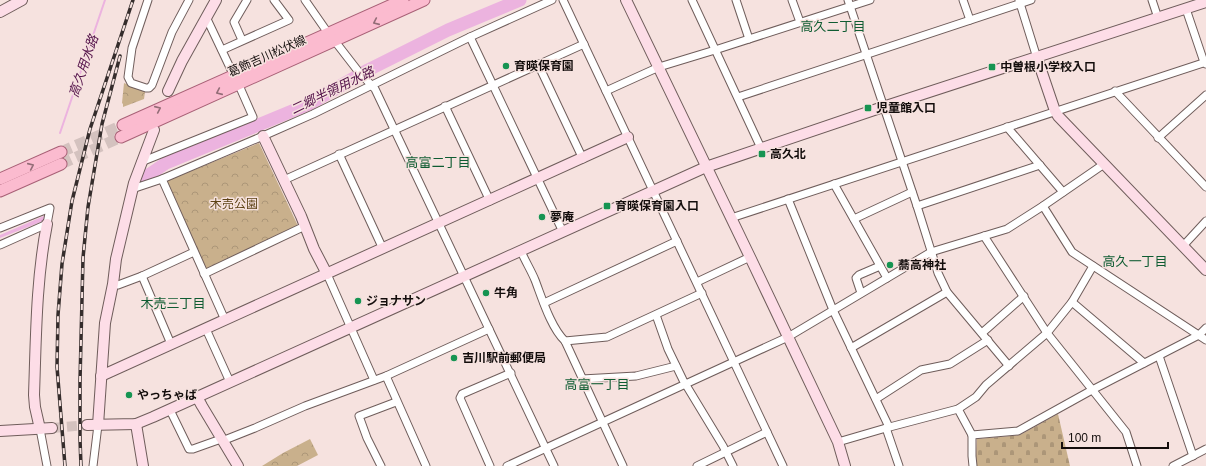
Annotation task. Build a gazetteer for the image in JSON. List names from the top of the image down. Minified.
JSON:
{"streets":{"main road":["葛飾吉川松伏線"]},"districts":["高久二丁目","高富二丁目","高久一丁目","木売三丁目","高富一丁目"],"water":["高久用水路","二郷半領用水路"],"parks":["木売公園"],"places":{"other":["育暎保育園","夢庵","蕎高神社","牛角","ジョナサン","吉川駅前郵便局","やっちゃば"],"transit":["中曽根小学校入口","児童館入口","高久北","育暎保育園入口"]},"scale_bar":"100 m"}
